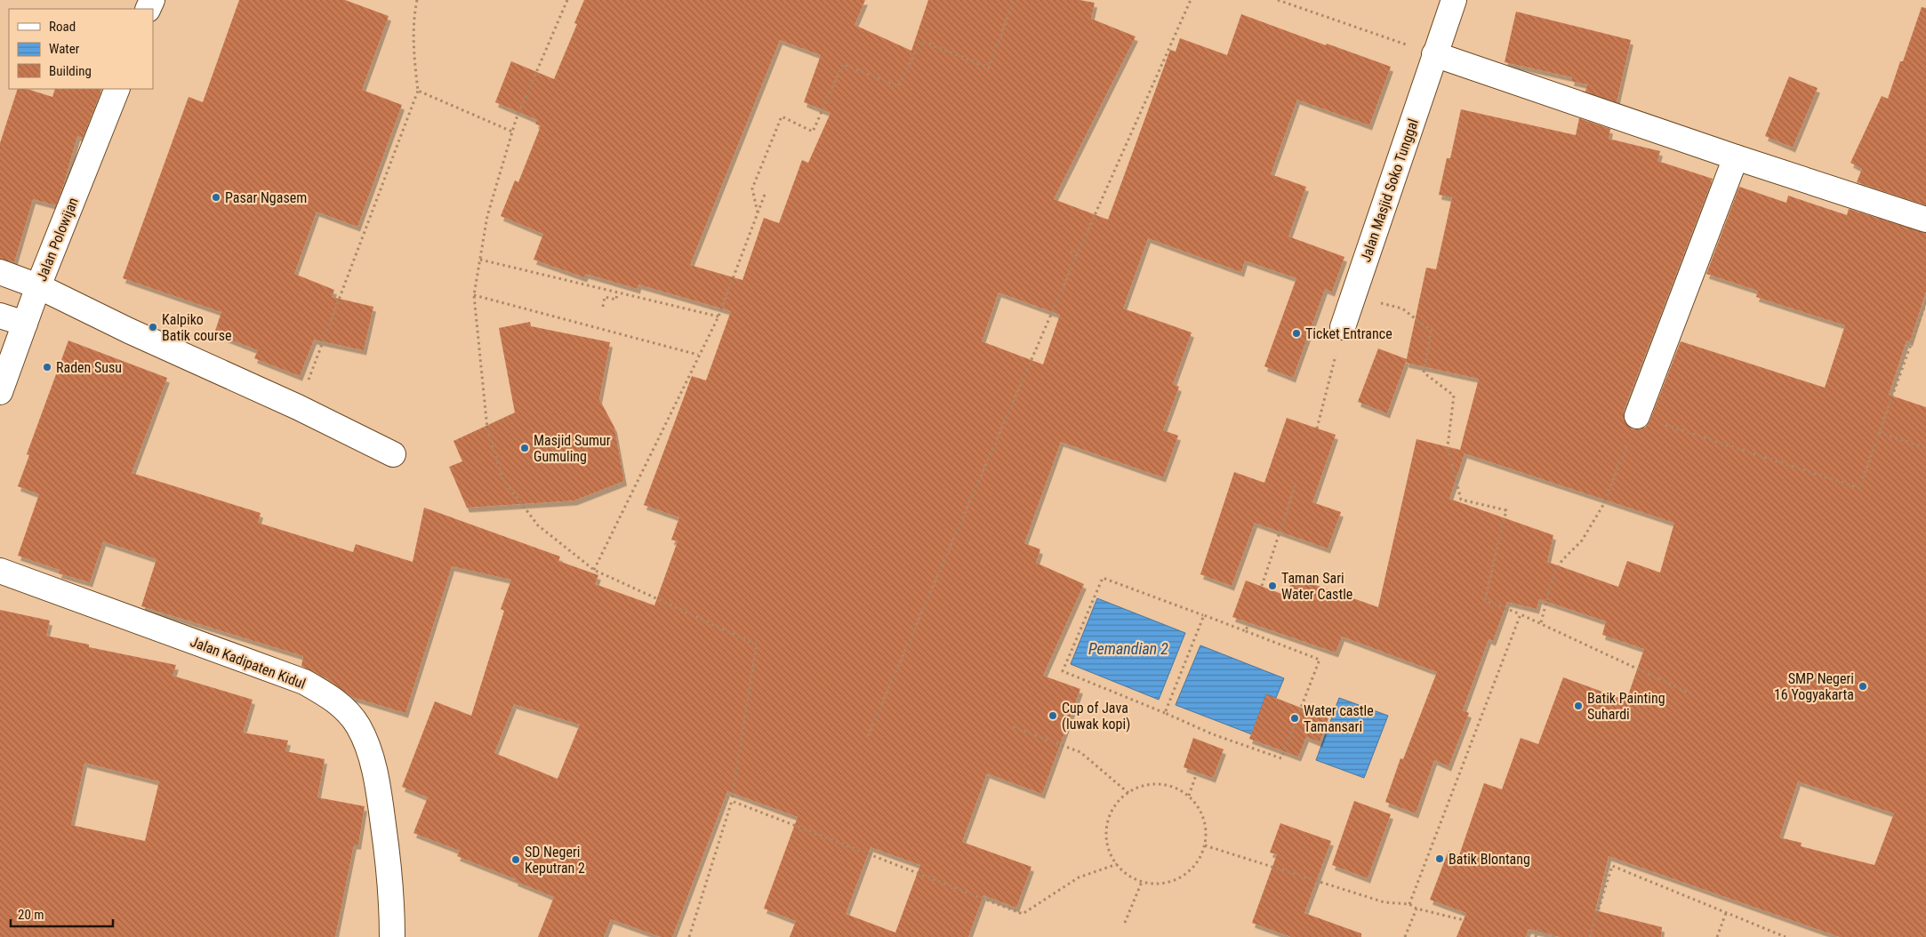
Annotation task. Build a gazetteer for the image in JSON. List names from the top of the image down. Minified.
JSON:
{"streets":{"street":["Jalan Masjid Soko Tunggal","Jalan Polowijan","Jalan Kadipaten Kidul"]},"water":["Pemandian 2"],"places":["Pasar Ngasem","Kalpiko Batik course","Ticket Entrance","Raden Susu","Masjid Sumur Gumuling","Taman Sari Water Castle","SMP Negeri 16 Yogyakarta","Batik Painting Suhardi","Cup of Java (luwak kopi)","Water castle Tamansari","Batik Blontang","SD Negeri Keputran 2"],"legend":["Road","Water","Building"],"scale_bar":"20 m"}
